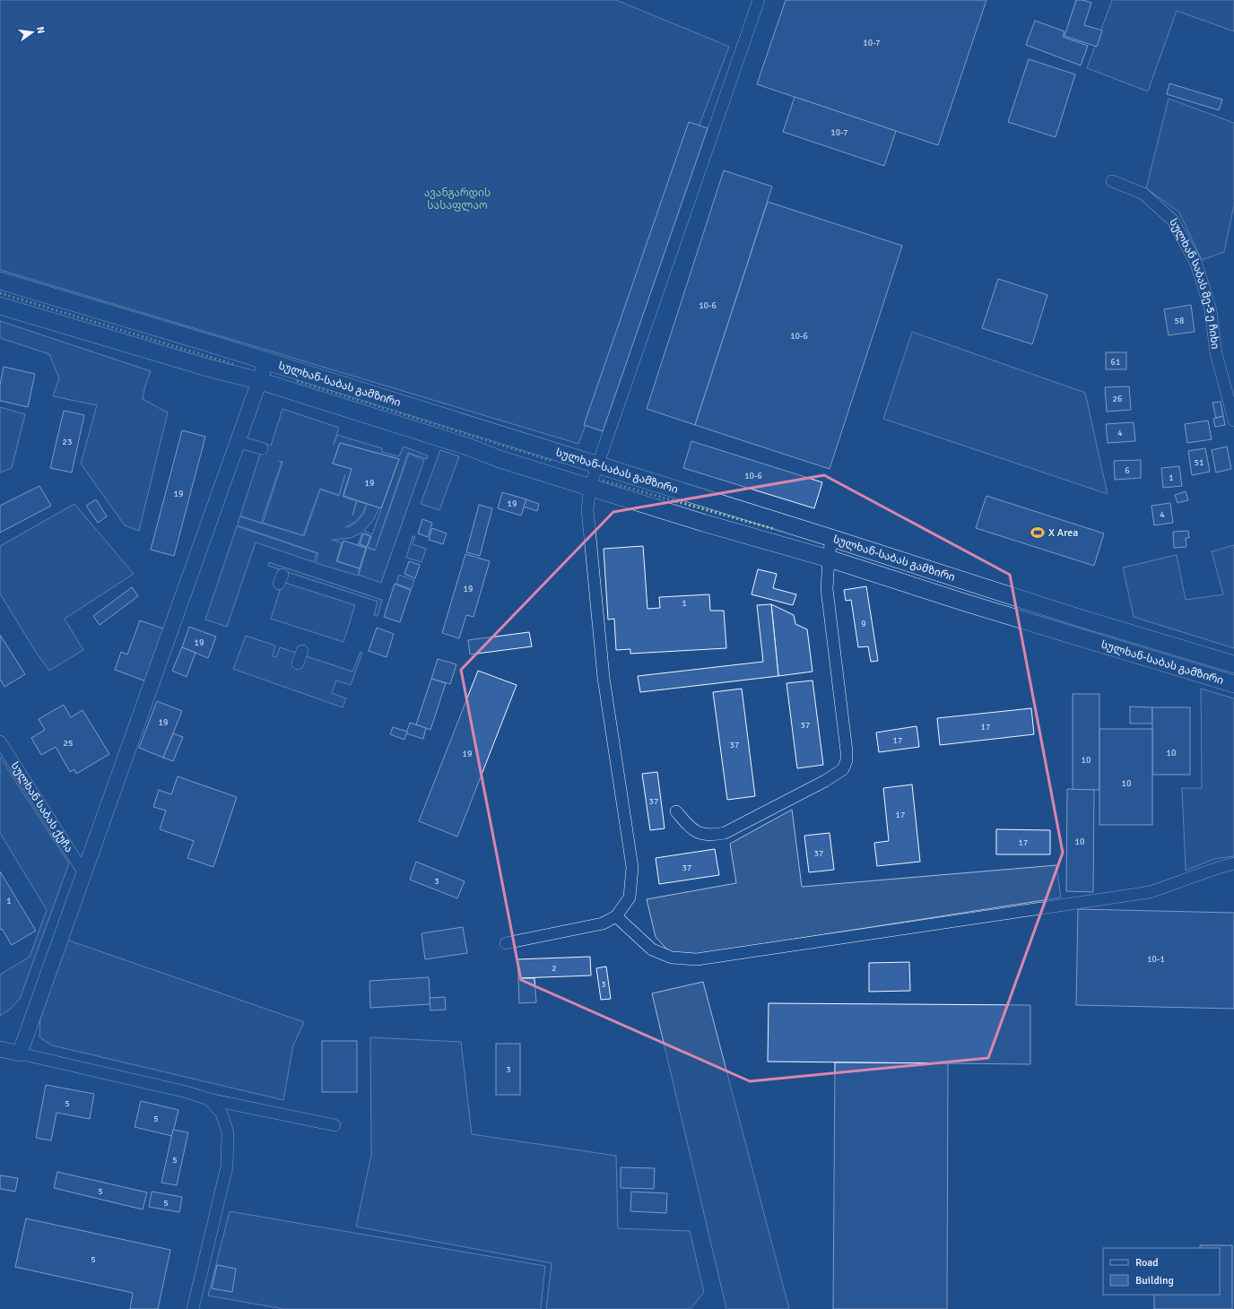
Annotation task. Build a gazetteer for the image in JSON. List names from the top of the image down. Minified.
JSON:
{"streets":{"main road":["სულხან-საბას გამზირი"],"street":["სულხან საბას მე-5 ე ჩიხი","სულხან საბას ქუჩა"]},"parks":["ავანგარდის სასაფლაო"],"places":{"sports":["X Area"]},"house_numbers":["10-7","10-7","10-6","58","10-6","61","26","4","23","51","6","10-6","1","19","19","19","4","19","1","9","19","19","37","17","17","25","37","10","19","10","10","37","17","10","17","37","37","3","1","10-1","2","3","3","5","5","5","5","5","5"],"legend":["Road","Building"],"north":"right"}
